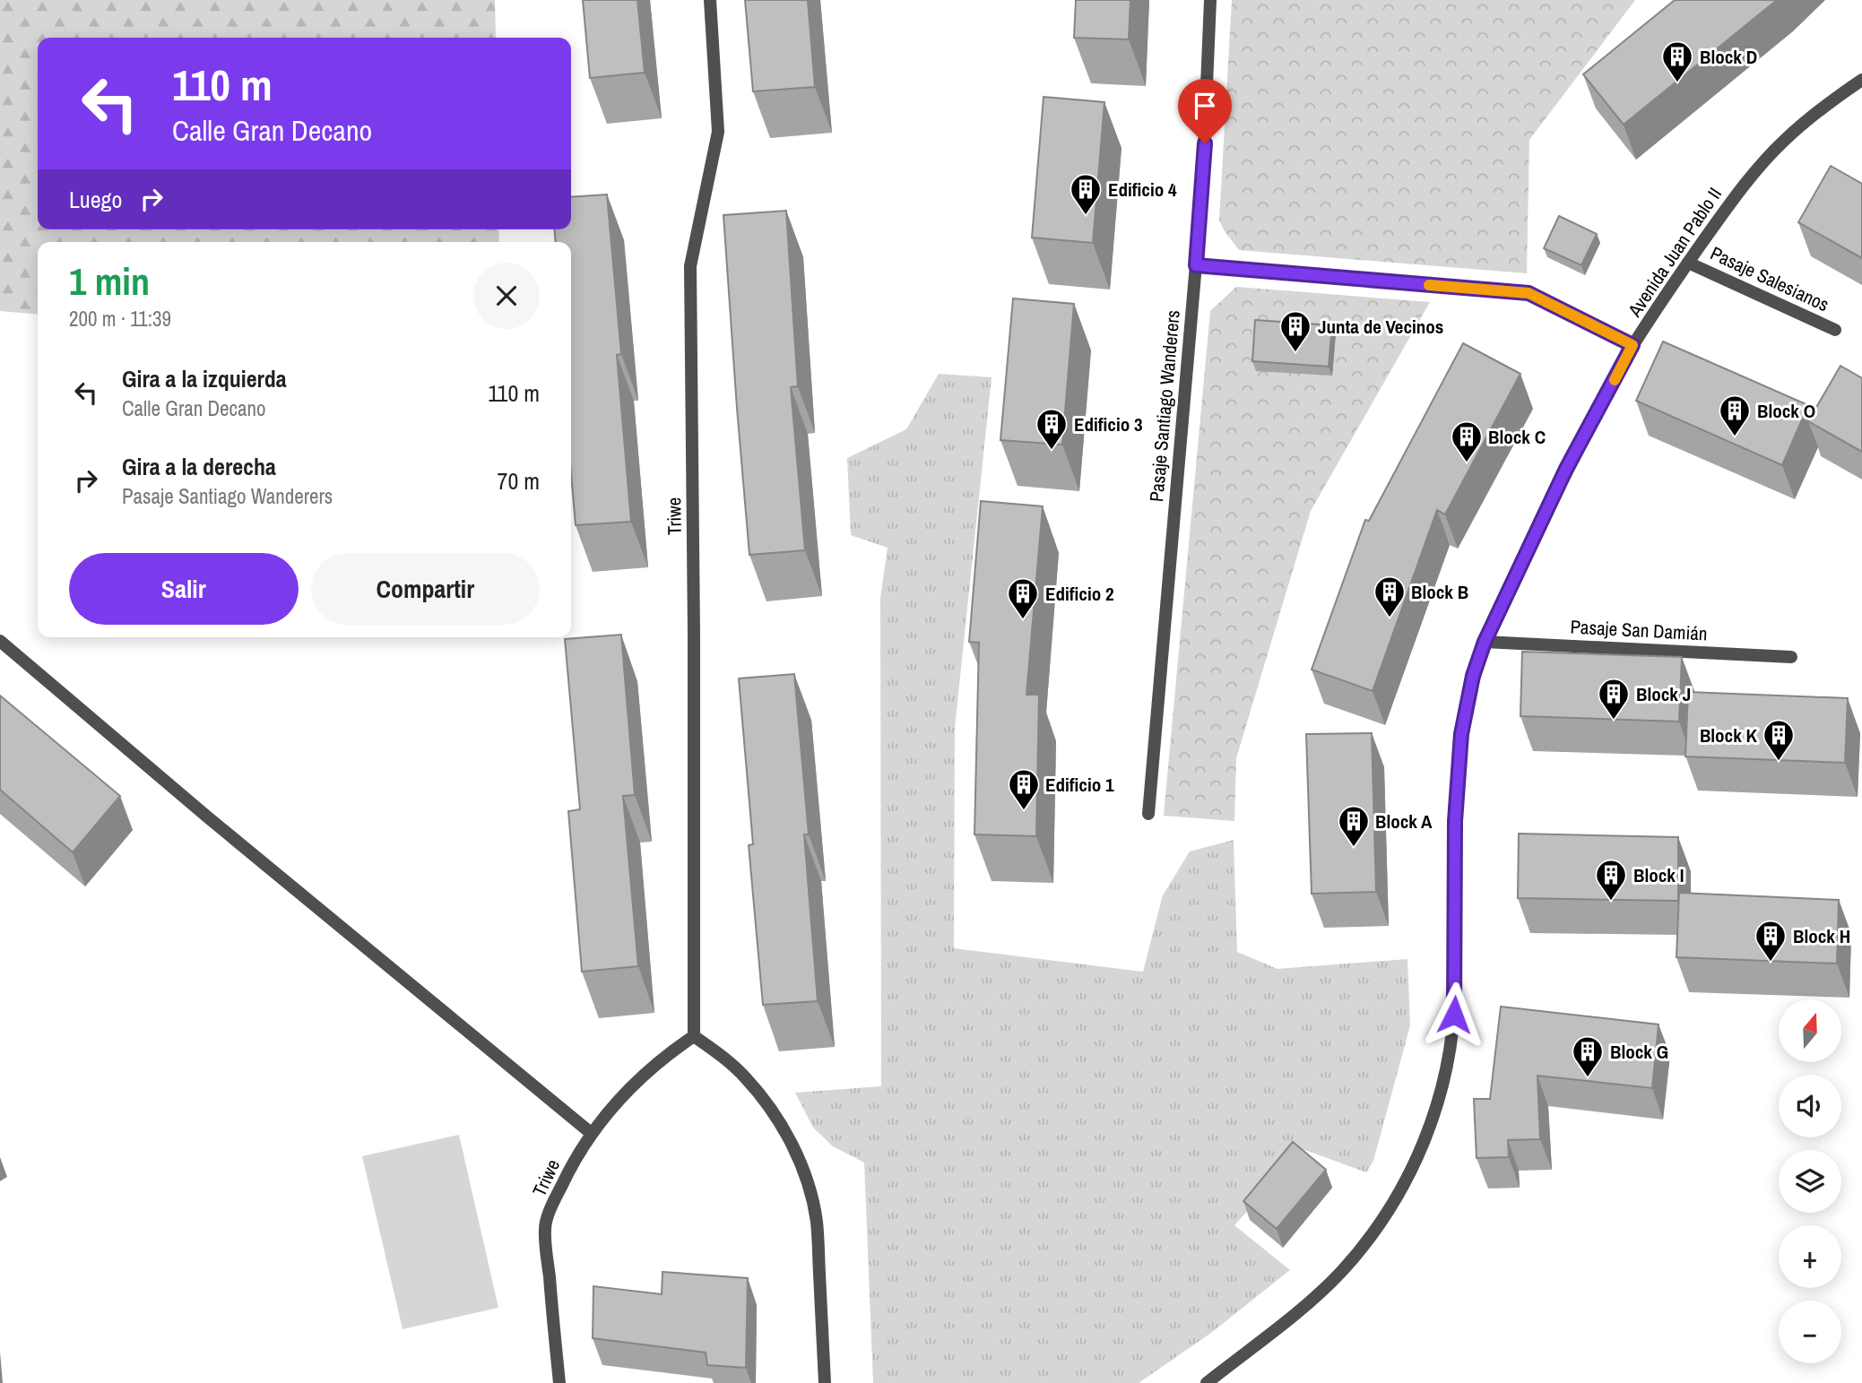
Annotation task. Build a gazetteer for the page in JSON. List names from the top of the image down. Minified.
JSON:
{"streets":{"street":["Avenida Juan Pablo II","Pasaje Salesianos","Pasaje Santiago Wanderers","Triwe","Pasaje San Damián"]},"crossings":[["Avenida Juan Pablo II","Pasaje Salesianos"],["Avenida Juan Pablo II","Pasaje San Damián"]],"places":{"building":["Block D","Edificio 4","Junta de Vecinos","Block O","Edificio 3","Block C","Block B","Edificio 2","Block J","Block K","Edificio 1","Block A","Block I","Block H","Block G"]},"north":"top","page":{"turn":["110 m","Calle Gran Decano"],"then":"Luego","heading":["1 min","200 m · 11:39"],"list":[{"name":"Gira a la izquierda","note":"Calle Gran Decano","value":"110 m"},{"name":"Gira a la derecha","note":"Pasaje Santiago Wanderers","value":"70 m"}],"buttons":["Salir","Compartir"],"map_buttons":["+","−"]}}
